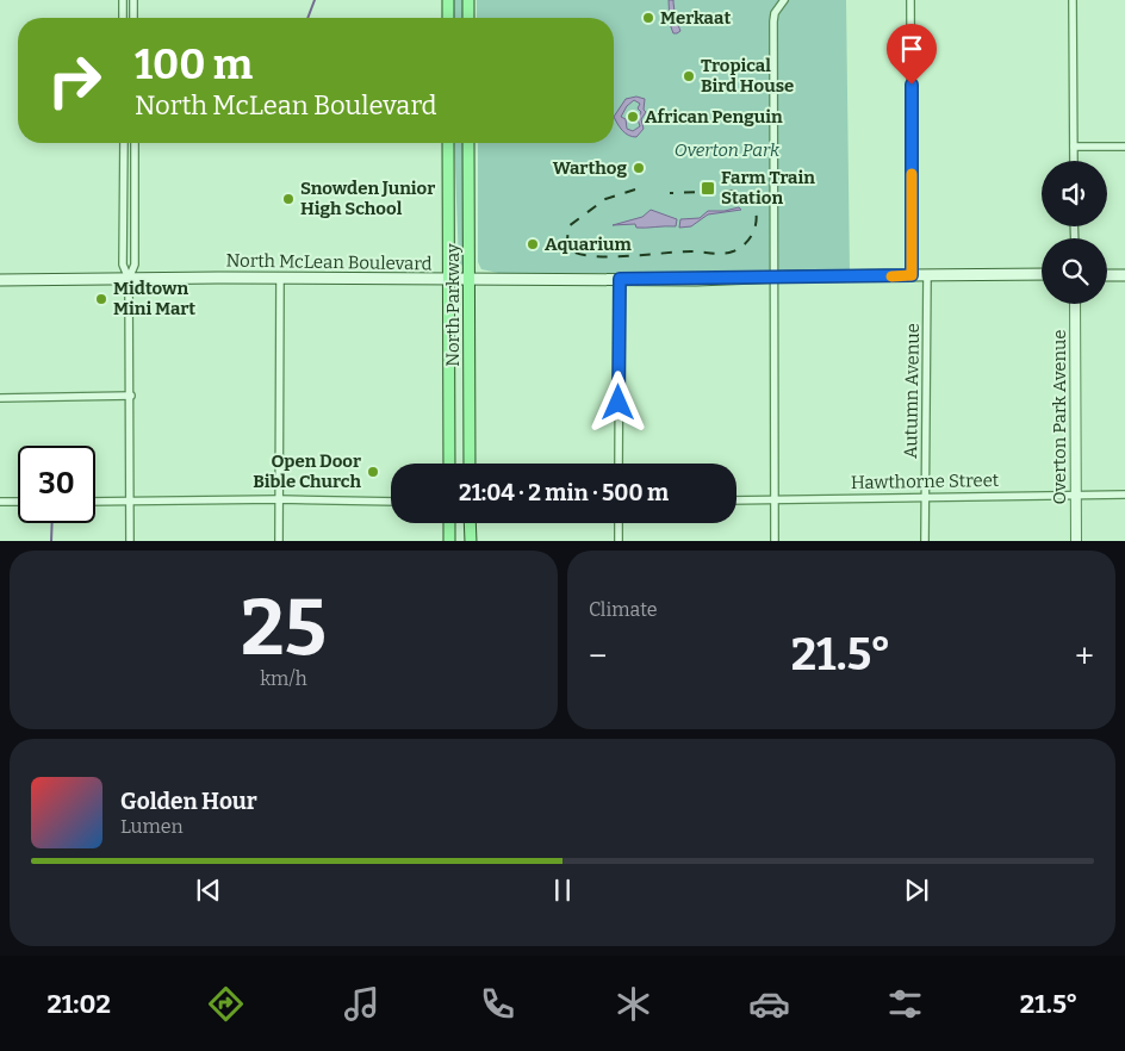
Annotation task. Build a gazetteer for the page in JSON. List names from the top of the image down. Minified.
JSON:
{"streets":{"main road":["North McLean Boulevard","North Parkway"],"street":["Autumn Avenue","Overton Park Avenue","Hawthorne Street"]},"crossings":[["North McLean Boulevard","North Parkway"],["North McLean Boulevard","Autumn Avenue"],["Autumn Avenue","Hawthorne Street"],["Overton Park Avenue","Hawthorne Street"]],"parks":["Overton Park"],"places":{"other":["Merkaat","Tropical Bird House","African Penguin","Warthog","Snowden Junior High School","Aquarium","Midtown Mini Mart","Open Door Bible Church"],"transit":["Farm Train Station"]},"page":{"turn":["100 m","North McLean Boulevard"],"limit":"30","trip":"21:04 · 2 min · 500 m","tile":[["25","km/h"],"Climate"],"heat":["−","21.5°","+"],"song":["Golden Hour","Lumen"],"tabs":["21:02","21.5°"]}}
